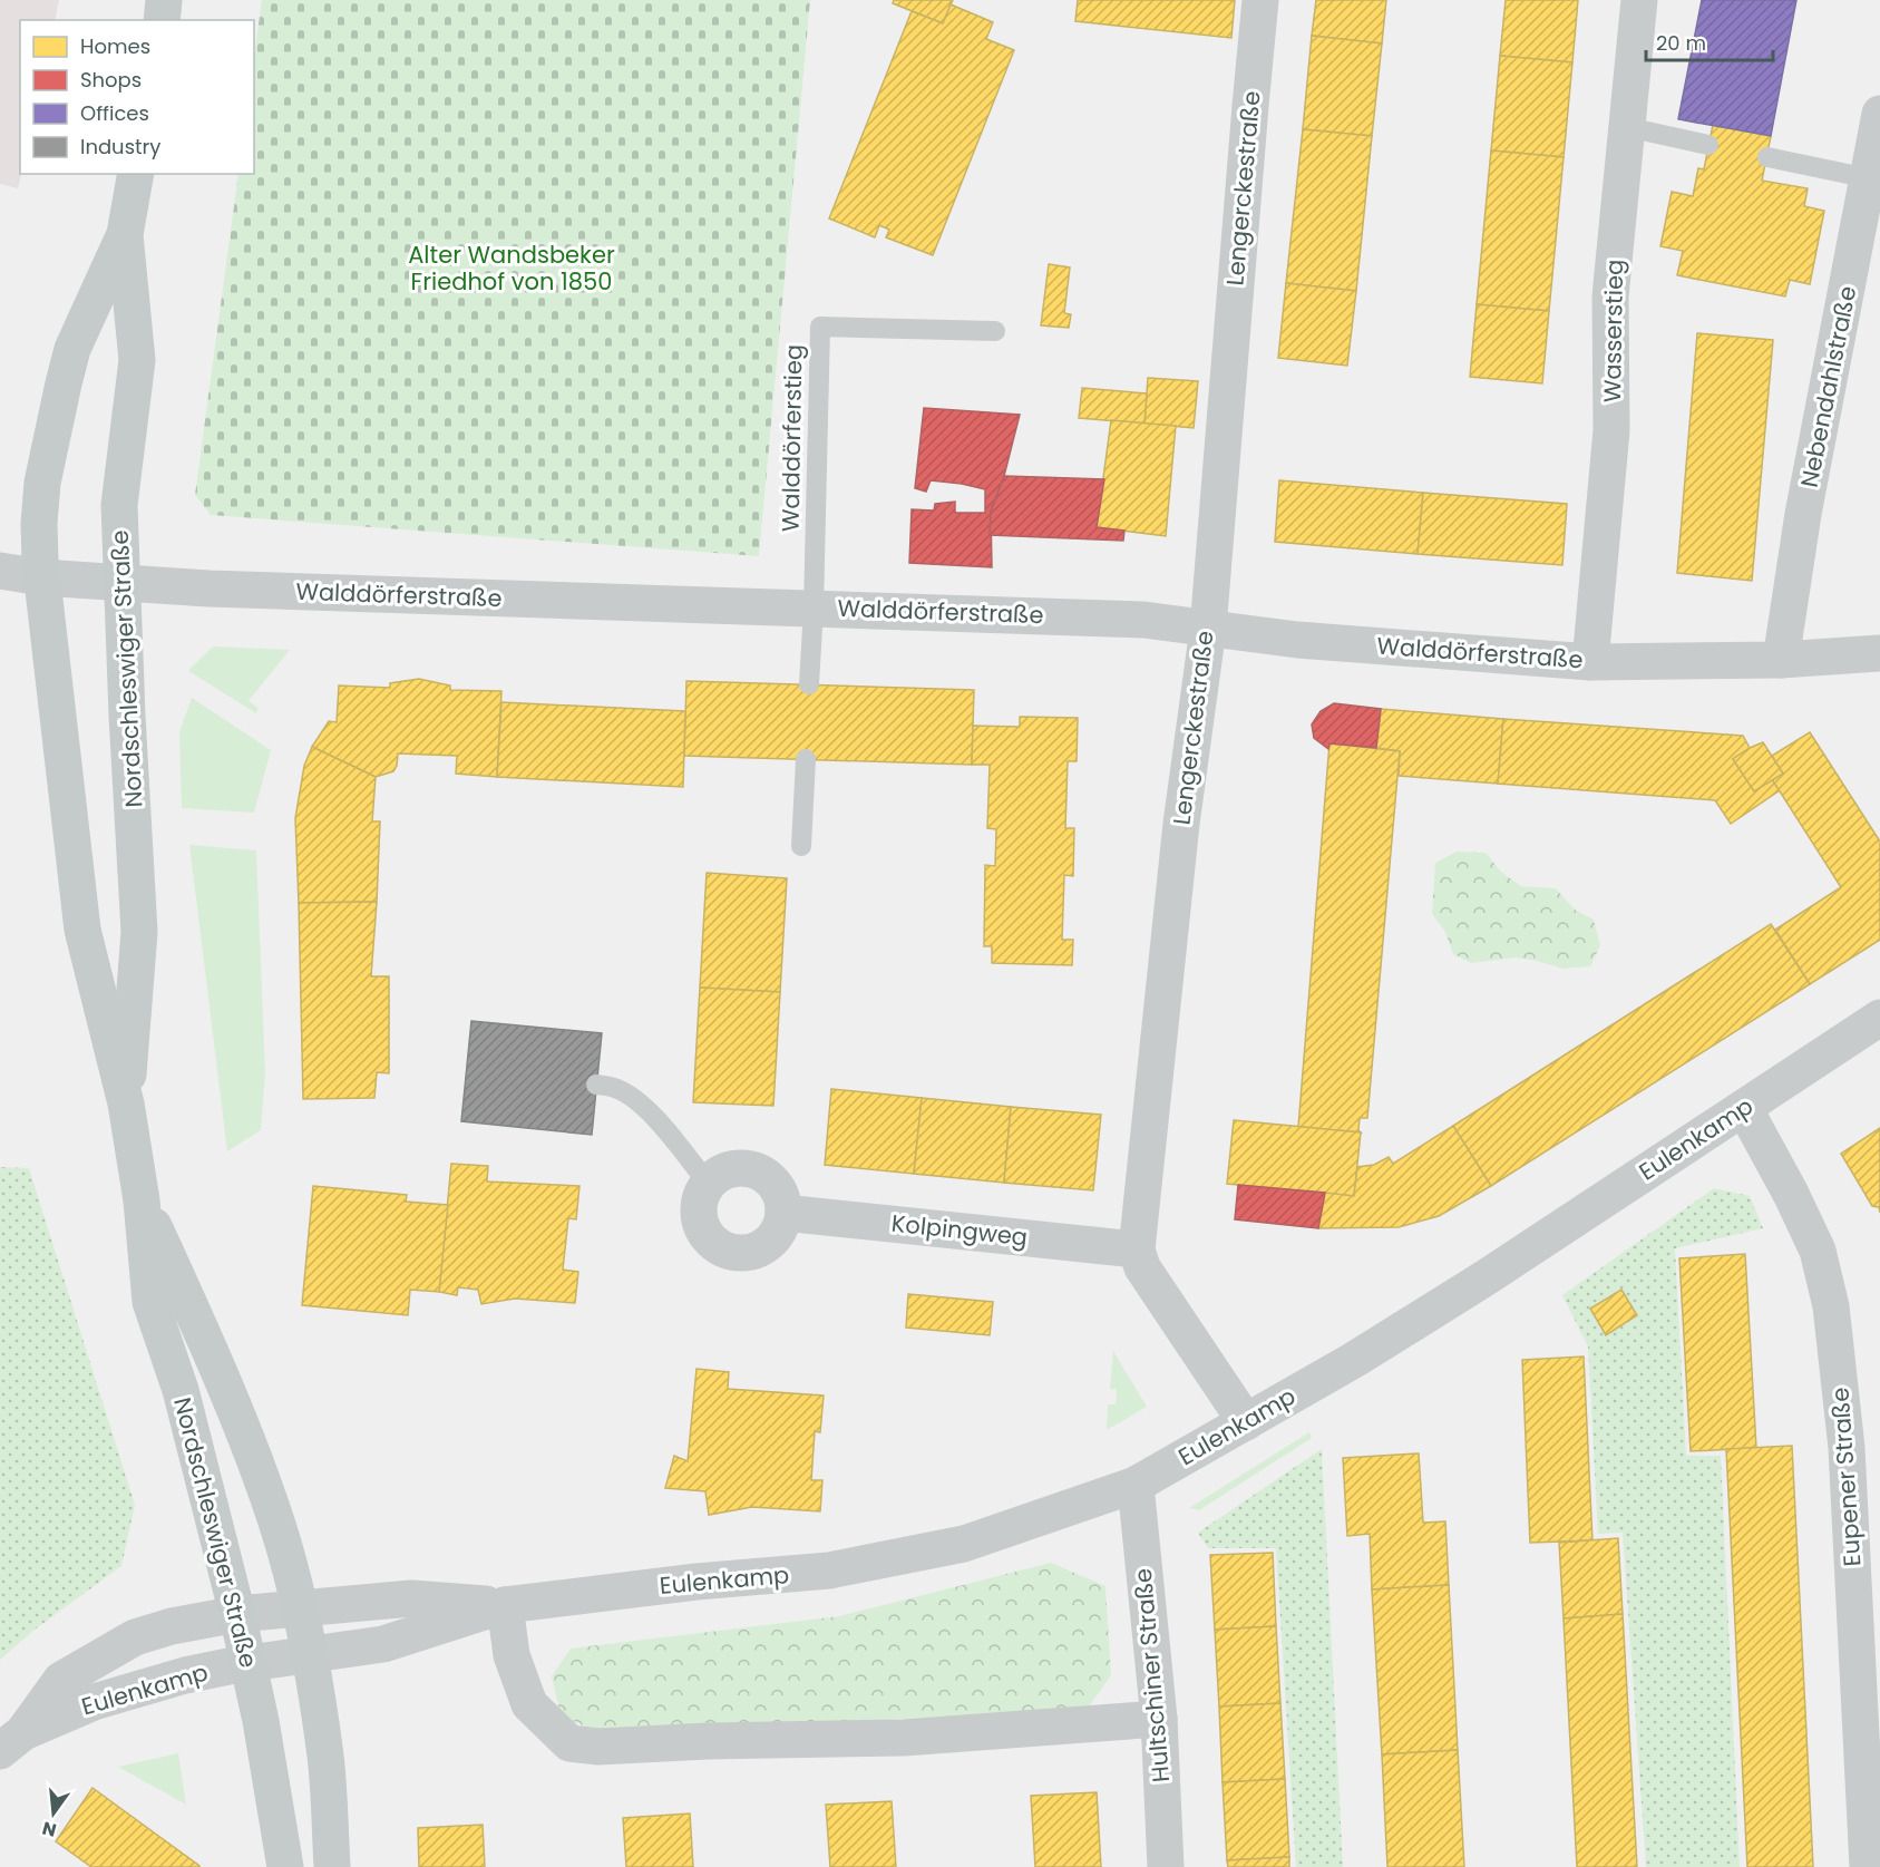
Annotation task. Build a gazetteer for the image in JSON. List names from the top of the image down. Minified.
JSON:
{"streets":{"main road":["Nordschleswiger Straße"],"street":["Lengerckestraße","Wasserstieg","Nebendahlstraße","Walddörferstraße","Eulenkamp","Kolpingweg","Eupener Straße","Hultschiner Straße"],"lane":["Walddörferstieg"]},"crossings":[["Lengerckestraße","Walddörferstraße"],["Lengerckestraße","Kolpingweg"],["Wasserstieg","Walddörferstraße"],["Nebendahlstraße","Walddörferstraße"],["Walddörferstieg","Walddörferstraße"],["Walddörferstraße","Nordschleswiger Straße"],["Nordschleswiger Straße","Eulenkamp"],["Eulenkamp","Eupener Straße"],["Eulenkamp","Hultschiner Straße"]],"parks":["Alter Wandsbeker Friedhof von 1850"],"legend":["Homes","Shops","Offices","Industry"],"scale_bar":"20 m","north":"bottom"}
